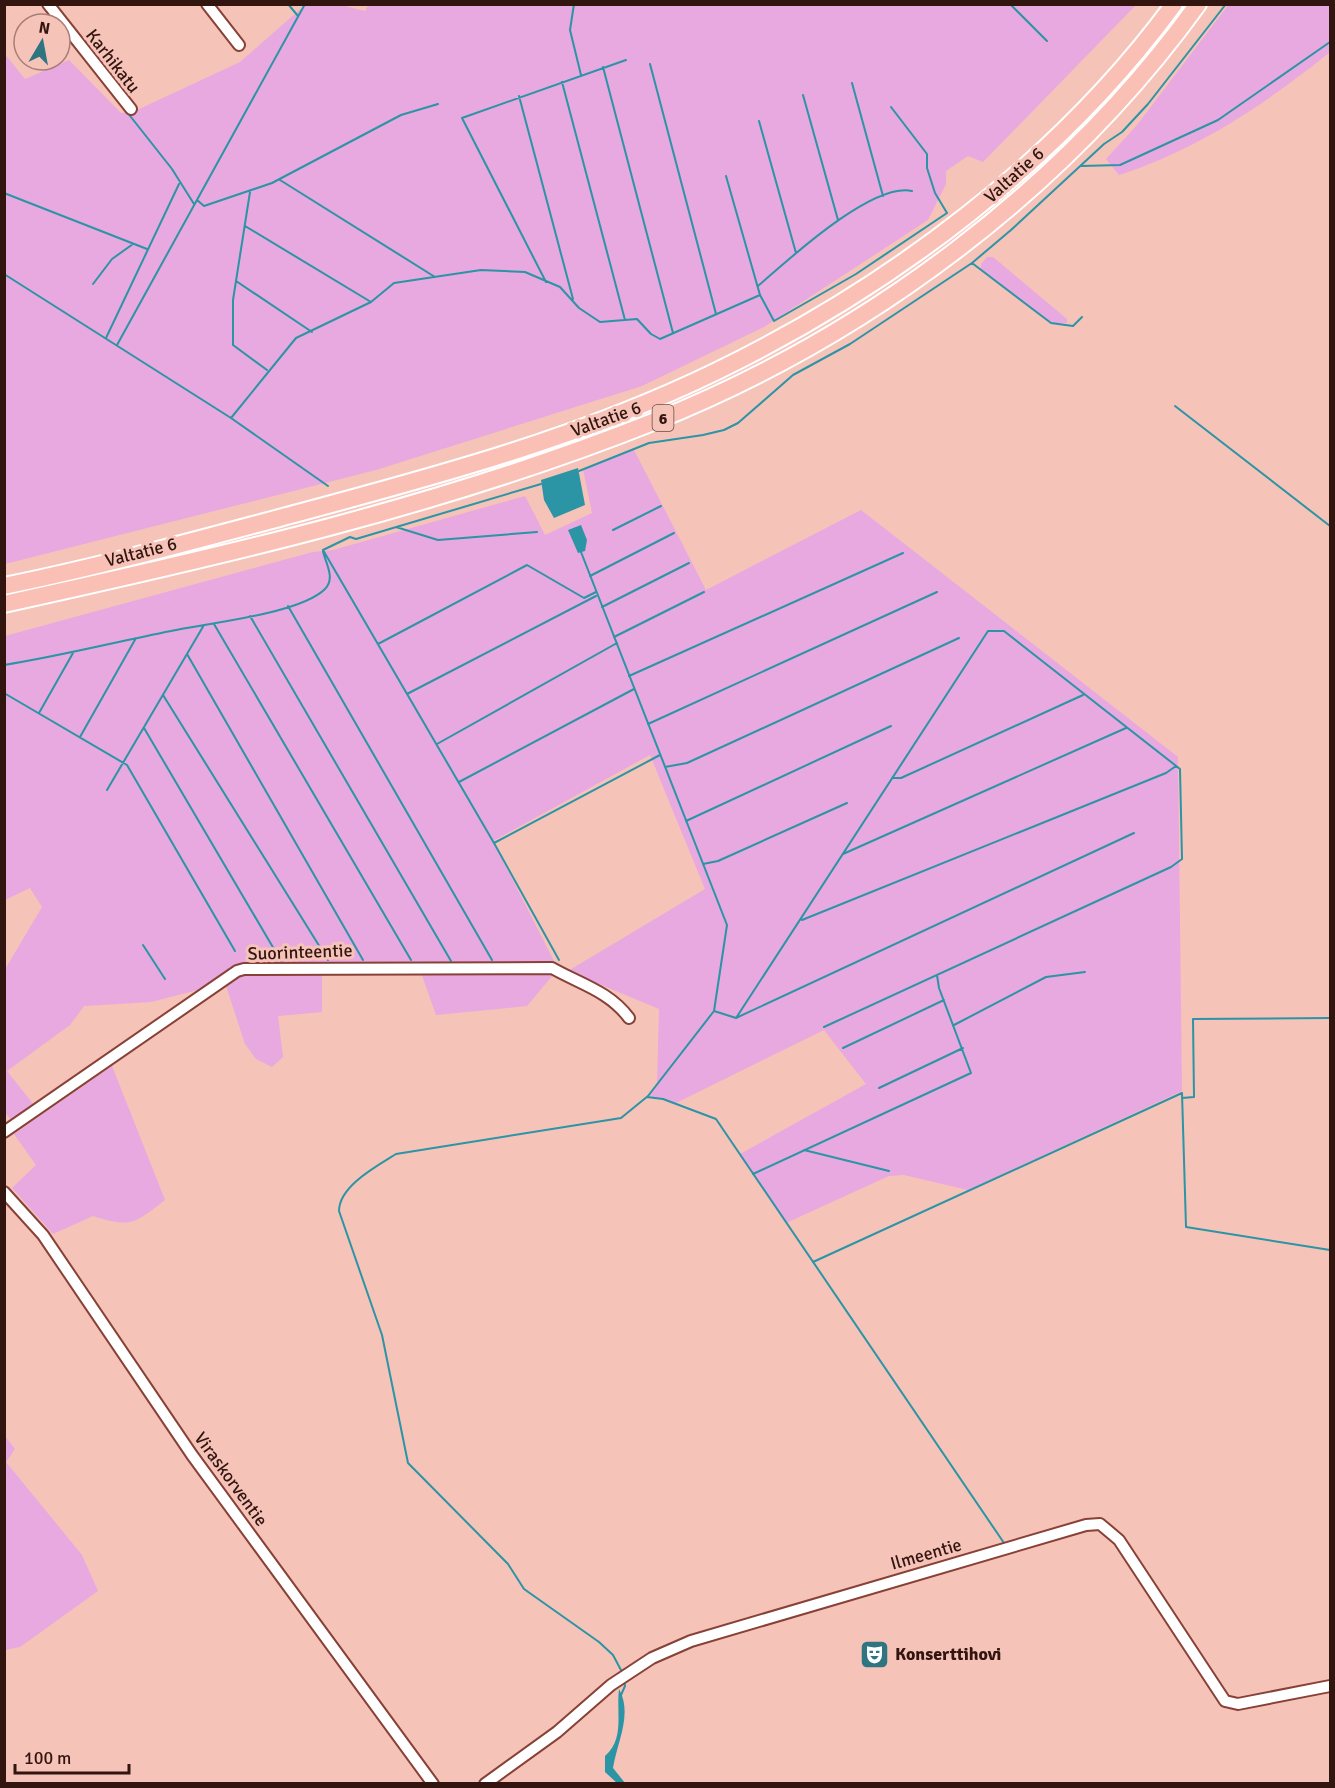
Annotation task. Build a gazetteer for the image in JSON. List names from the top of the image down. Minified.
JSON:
{"streets":{"highway":["Valtatie 6","6"],"street":["Karhikatu","Suorinteentie","Viraskorventie","Ilmeentie"]},"places":{"theatre":["Konserttihovi"]},"scale_bar":"100 m","north":"top"}
